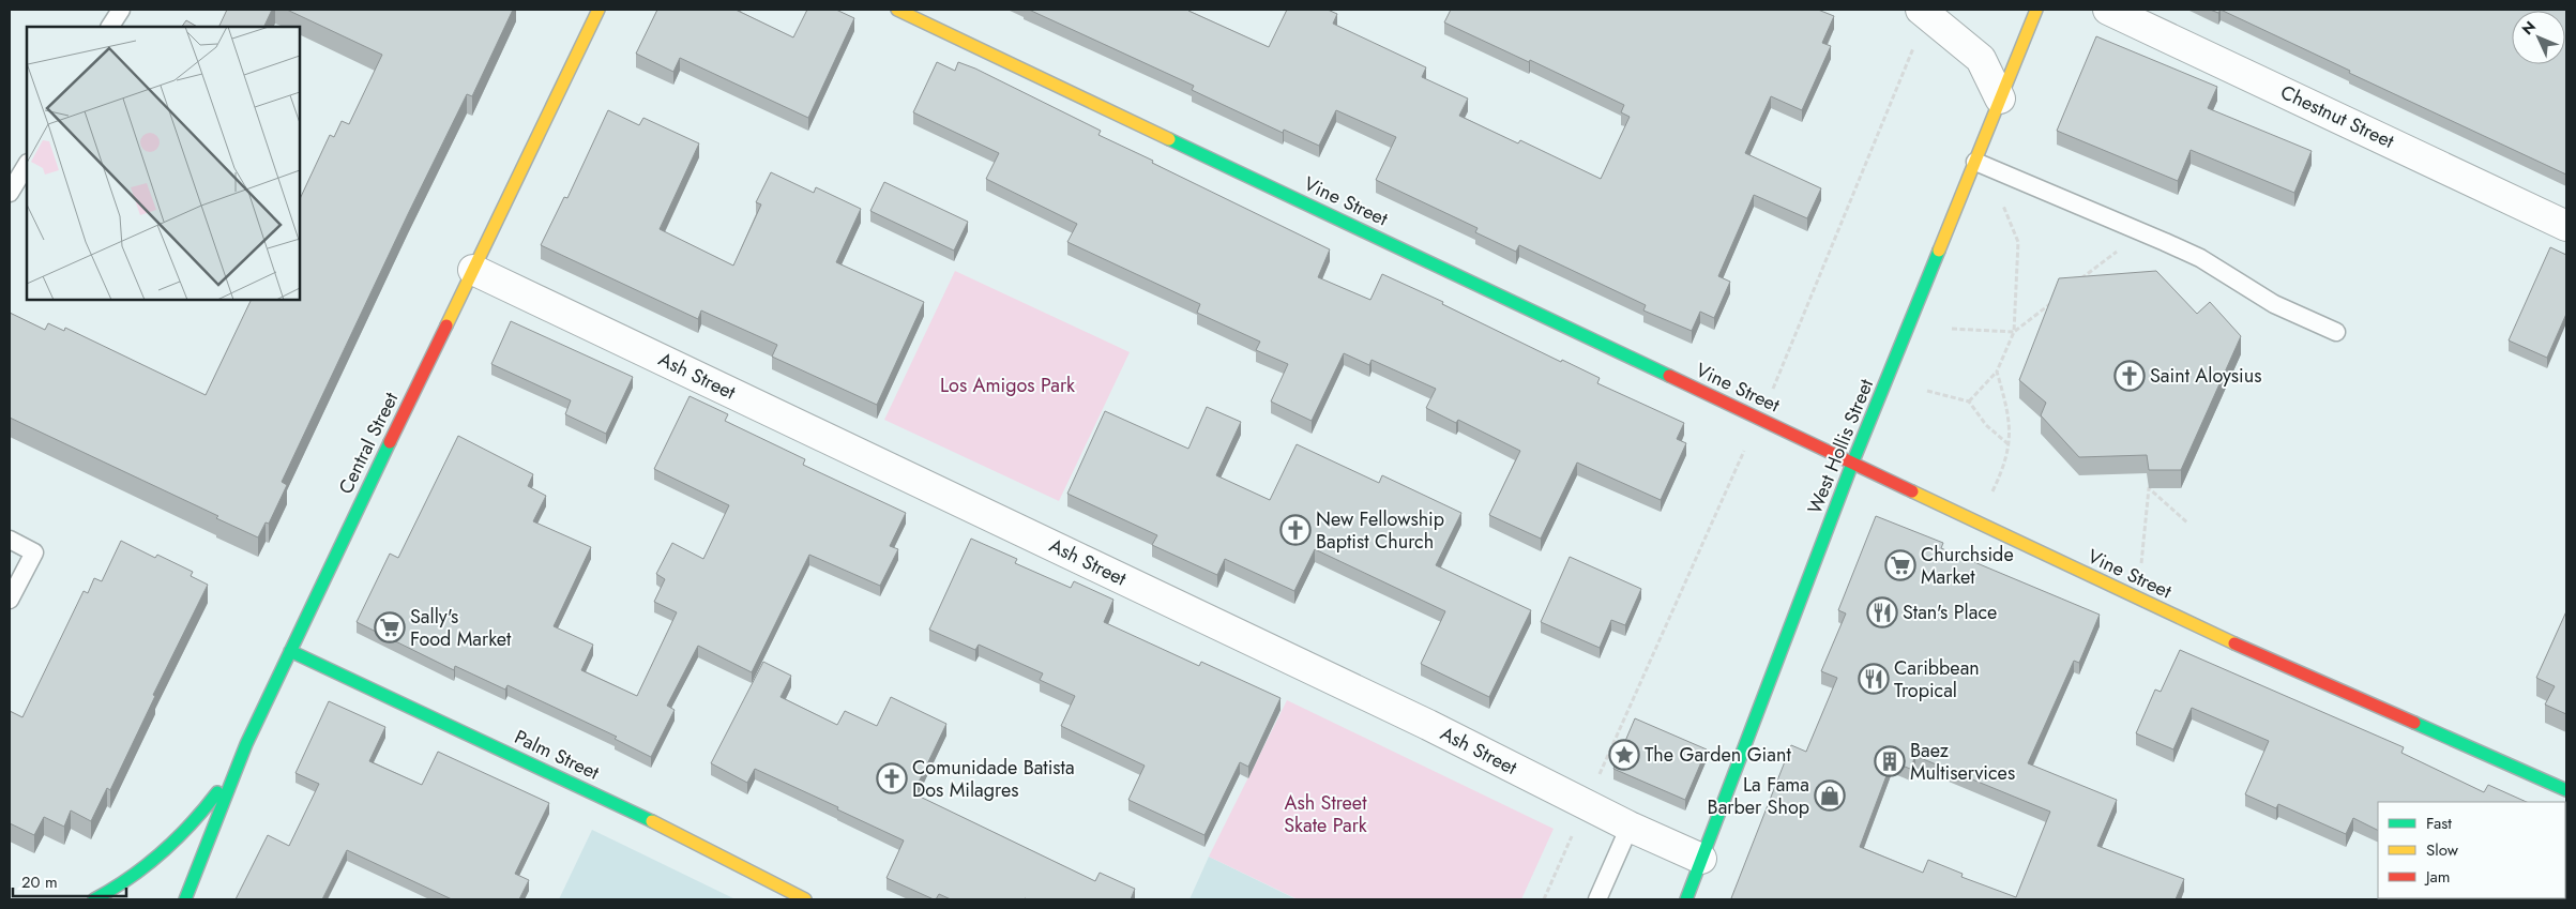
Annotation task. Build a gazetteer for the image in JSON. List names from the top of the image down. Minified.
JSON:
{"streets":{"street":["Chestnut Street","Vine Street","Ash Street","Central Street","West Hollis Street","Palm Street"]},"crossings":[["Vine Street","West Hollis Street"],["Ash Street","Central Street"],["Ash Street","West Hollis Street"],["Central Street","Palm Street"]],"parks":["Los Amigos Park","Ash Street Skate Park"],"places":{"church":["Saint Aloysius","New Fellowship Baptist Church","Comunidade Batista Dos Milagres"],"supermarket":["Churchside Market","Sally's Food Market"],"restaurant":["Stan's Place","Caribbean Tropical"],"place":["The Garden Giant"],"building":["Baez Multiservices"],"shop":["La Fama Barber Shop"]},"legend":["Fast","Slow","Jam"],"scale_bar":"20 m","north":"top left"}
